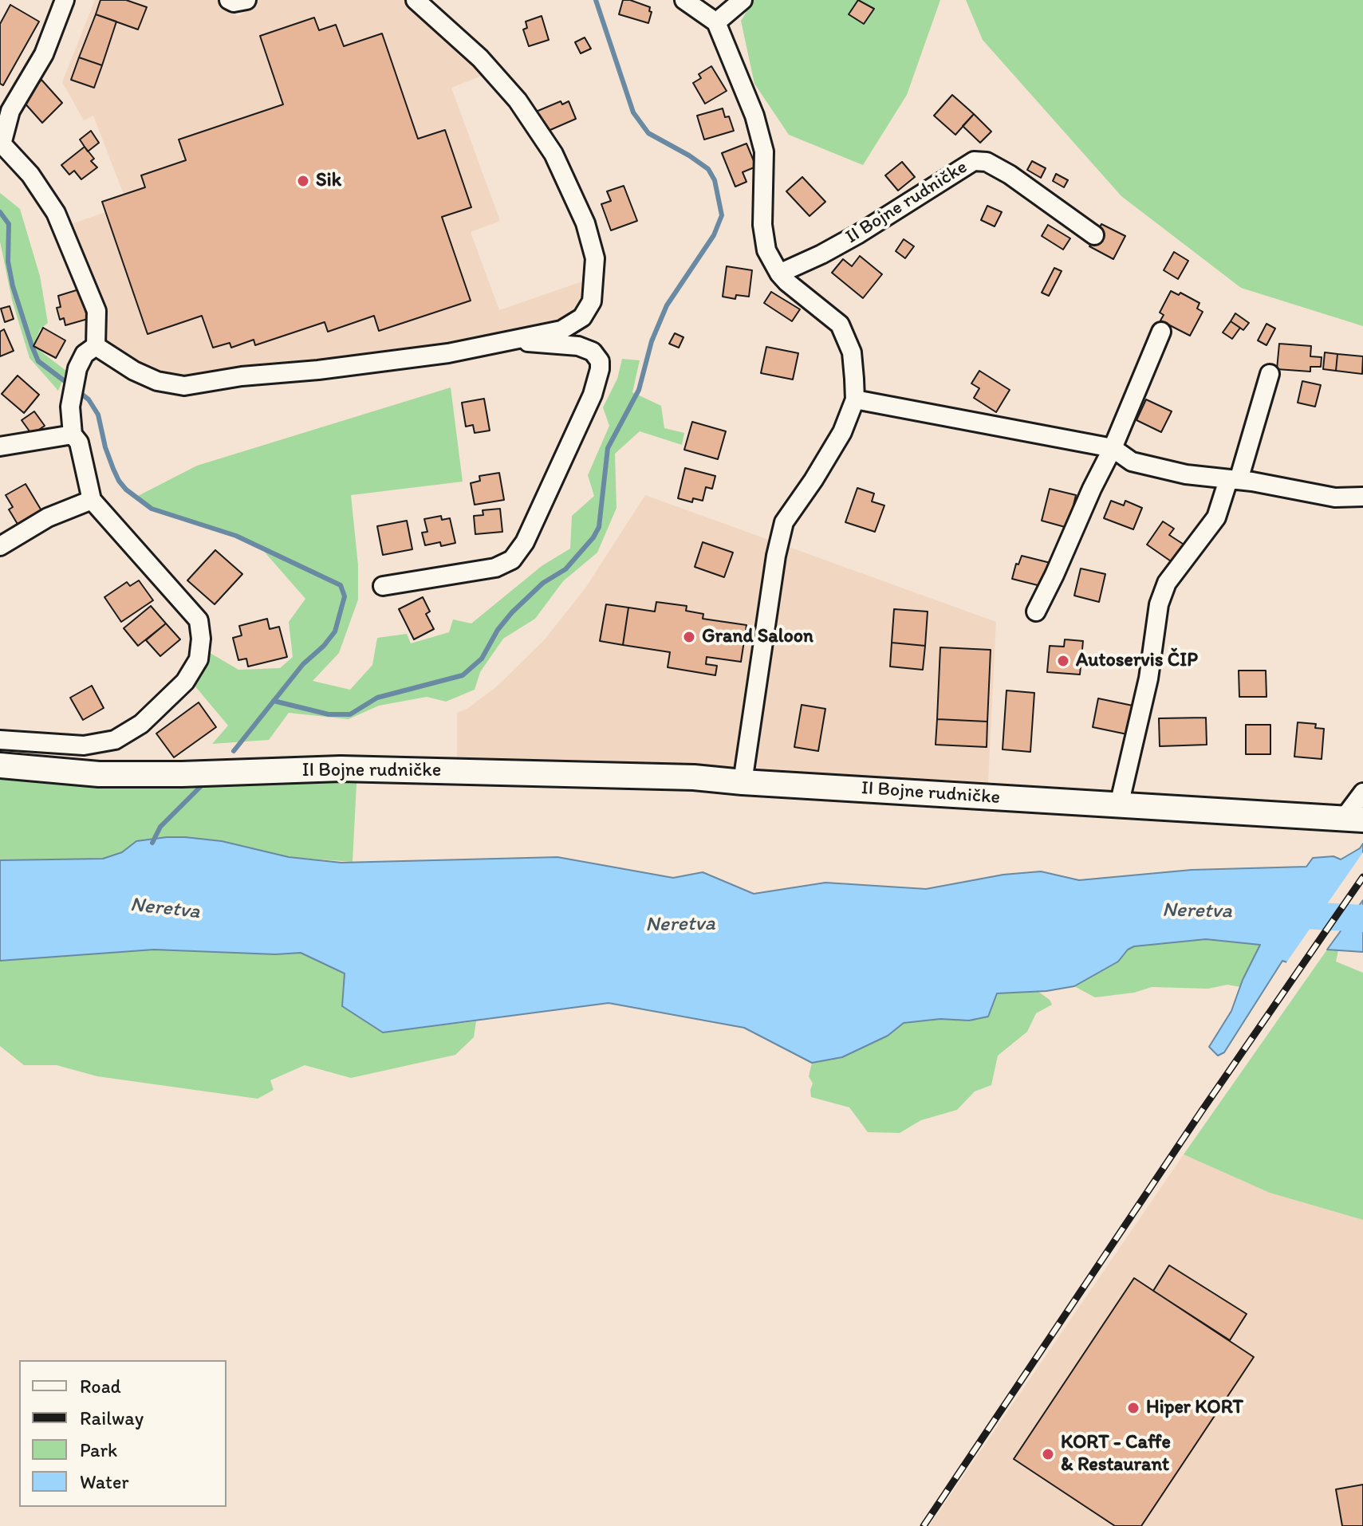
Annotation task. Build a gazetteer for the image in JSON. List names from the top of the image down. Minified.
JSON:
{"streets":{"street":["II Bojne rudničke"]},"water":["Neretva"],"places":["Sik","Grand Saloon","Autoservis ČIP","Hiper KORT","KORT - Caffe & Restaurant"],"legend":["Road","Railway","Park","Water"]}
